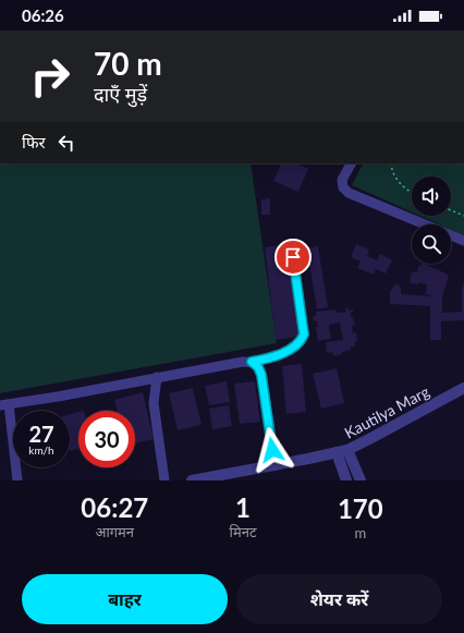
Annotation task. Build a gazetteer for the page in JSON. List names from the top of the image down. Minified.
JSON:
{"streets":{"street":["Kautilya Marg"]},"page":{"status":"06:26","turn":["70 m","दाएँ मुड़ें"],"then":"फिर","speed":"27 km/h","limit":"30","eta":["06:27","आगमन","1","मिनट","170","m"],"buttons":["बाहर","शेयर करें"]}}
